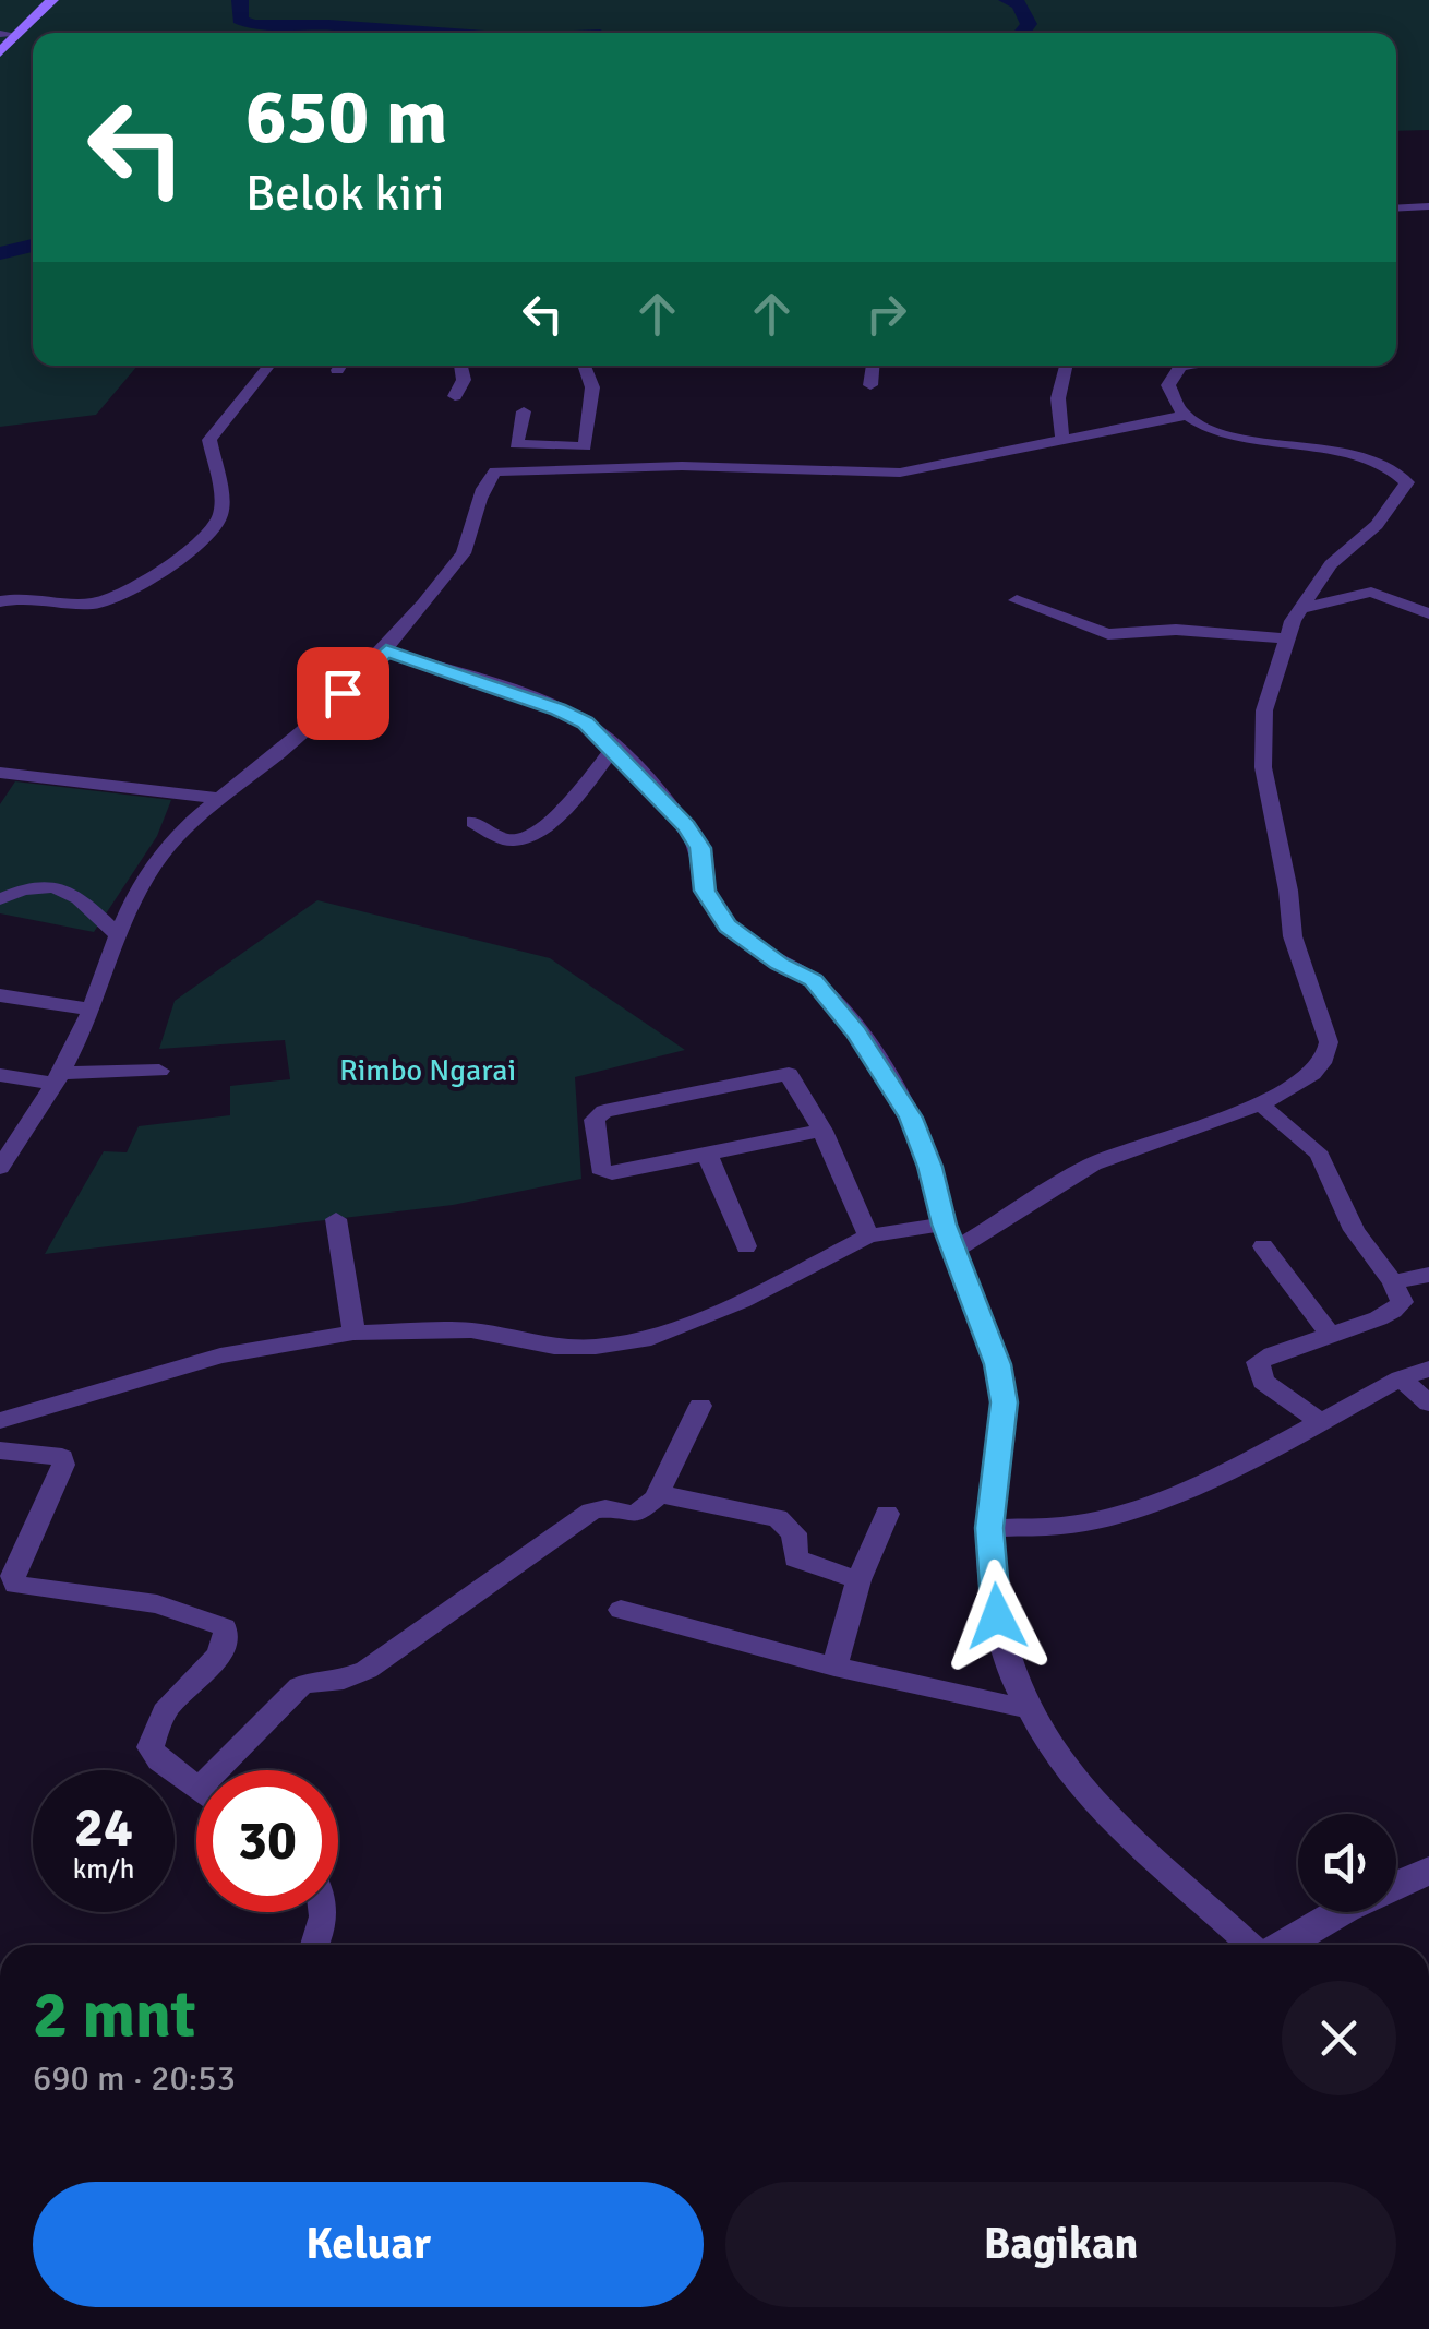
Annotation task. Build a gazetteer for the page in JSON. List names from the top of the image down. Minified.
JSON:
{"parks":["Rimbo Ngarai"],"page":{"turn":["650 m","Belok kiri"],"speed":"24 km/h","limit":"30","heading":["2 mnt","690 m · 20:53"],"buttons":["Keluar","Bagikan"]}}
